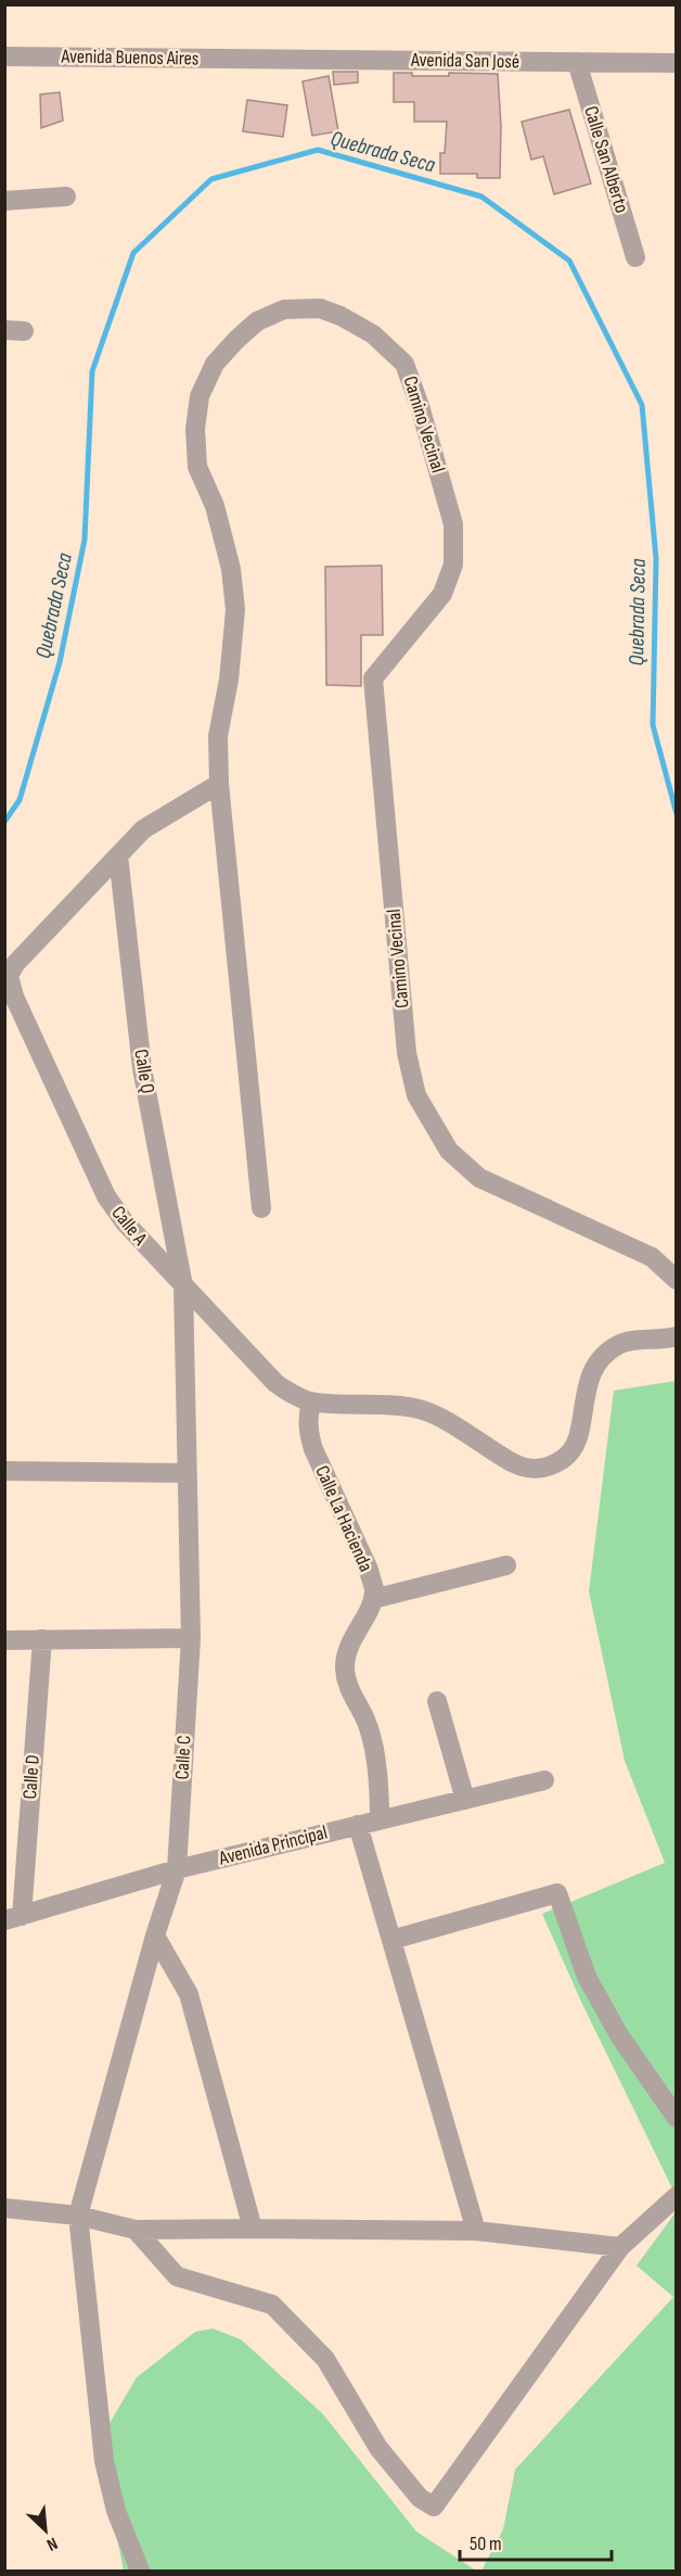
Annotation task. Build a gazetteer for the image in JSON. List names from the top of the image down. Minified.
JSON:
{"streets":{"street":["Avenida Buenos Aires","Avenida San José","Calle San Alberto","Camino Vecinal","Calle Q","Calle A","Calle La Hacienda","Calle C","Calle D","Avenida Principal"]},"crossings":[["Avenida Buenos Aires","Avenida San José"],["Avenida San José","Calle San Alberto"],["Calle Q","Calle A"],["Calle Q","Calle C"],["Calle A","Calle La Hacienda"],["Calle A","Calle C"],["Calle La Hacienda","Avenida Principal"],["Calle C","Avenida Principal"],["Calle D","Avenida Principal"]],"water":["Quebrada Seca"],"scale_bar":"50 m","north":"bottom right"}
